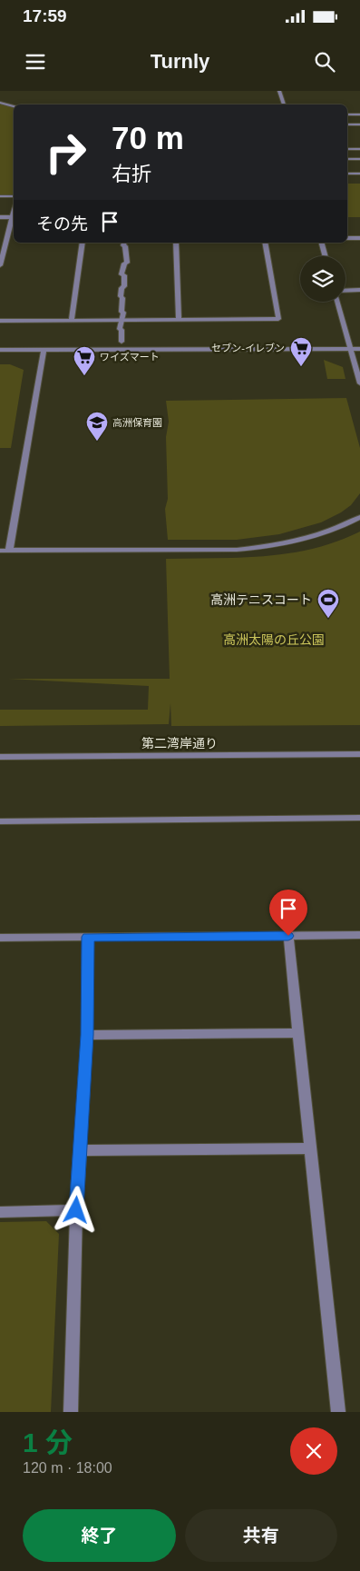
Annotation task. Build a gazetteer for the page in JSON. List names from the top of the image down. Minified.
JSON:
{"streets":{"street":["第二湾岸通り"]},"parks":["高洲太陽の丘公園"],"places":{"supermarket":["セブン-イレブン","ワイズマート"],"school or university":["高洲保育園"],"sports":["高洲テニスコート"]},"page":{"status":"17:59","header":"Turnly","turn":["70 m","右折"],"then":"その先","heading":["1 分","120 m · 18:00"],"buttons":["終了","共有"]}}
